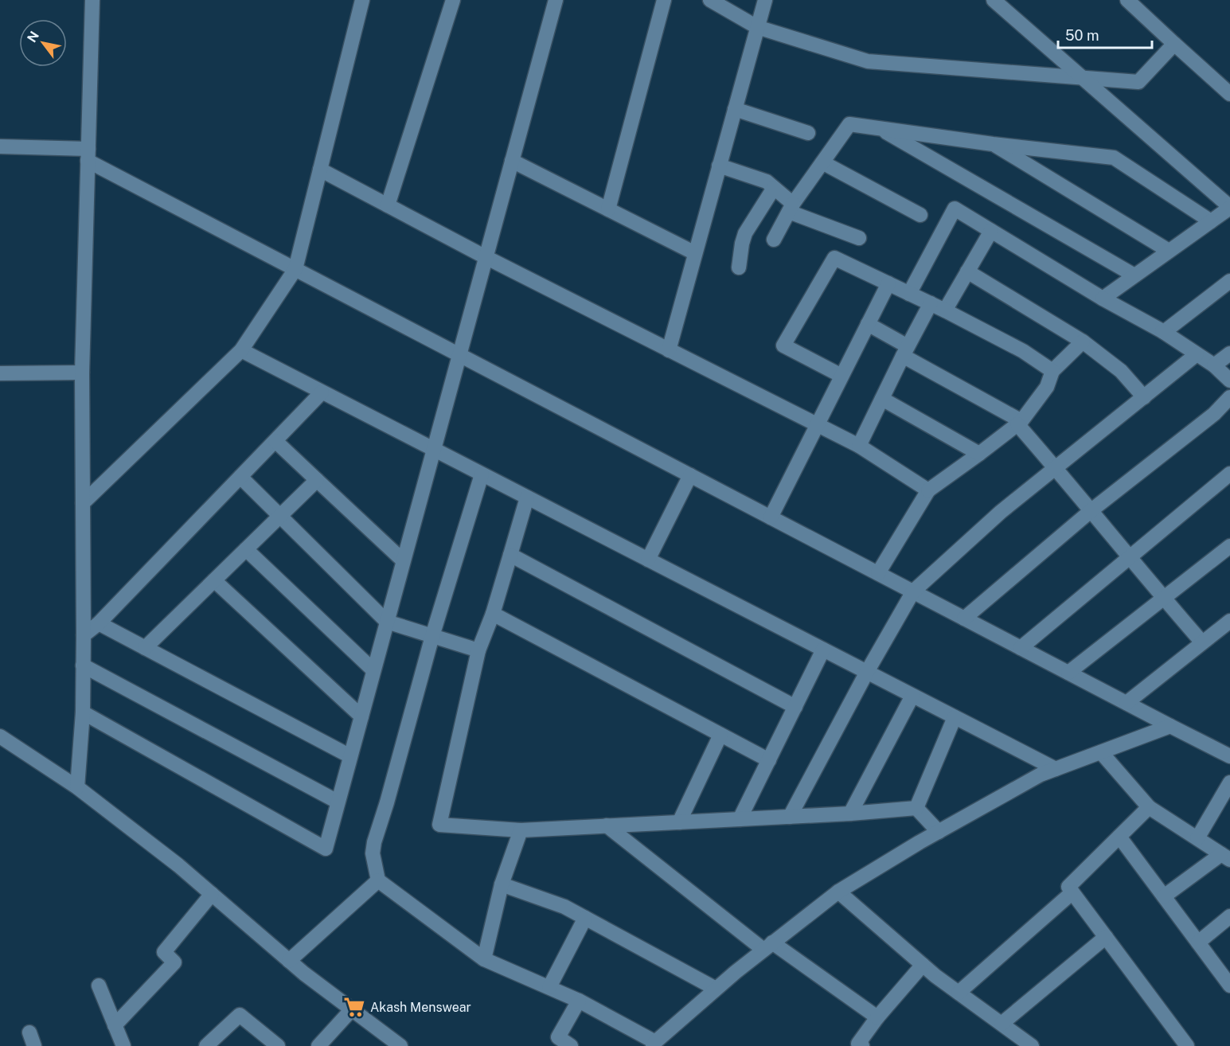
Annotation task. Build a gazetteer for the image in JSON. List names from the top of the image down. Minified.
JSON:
{"places":{"supermarket":["Akash Menswear"]},"scale_bar":"50 m","north":"top left"}
